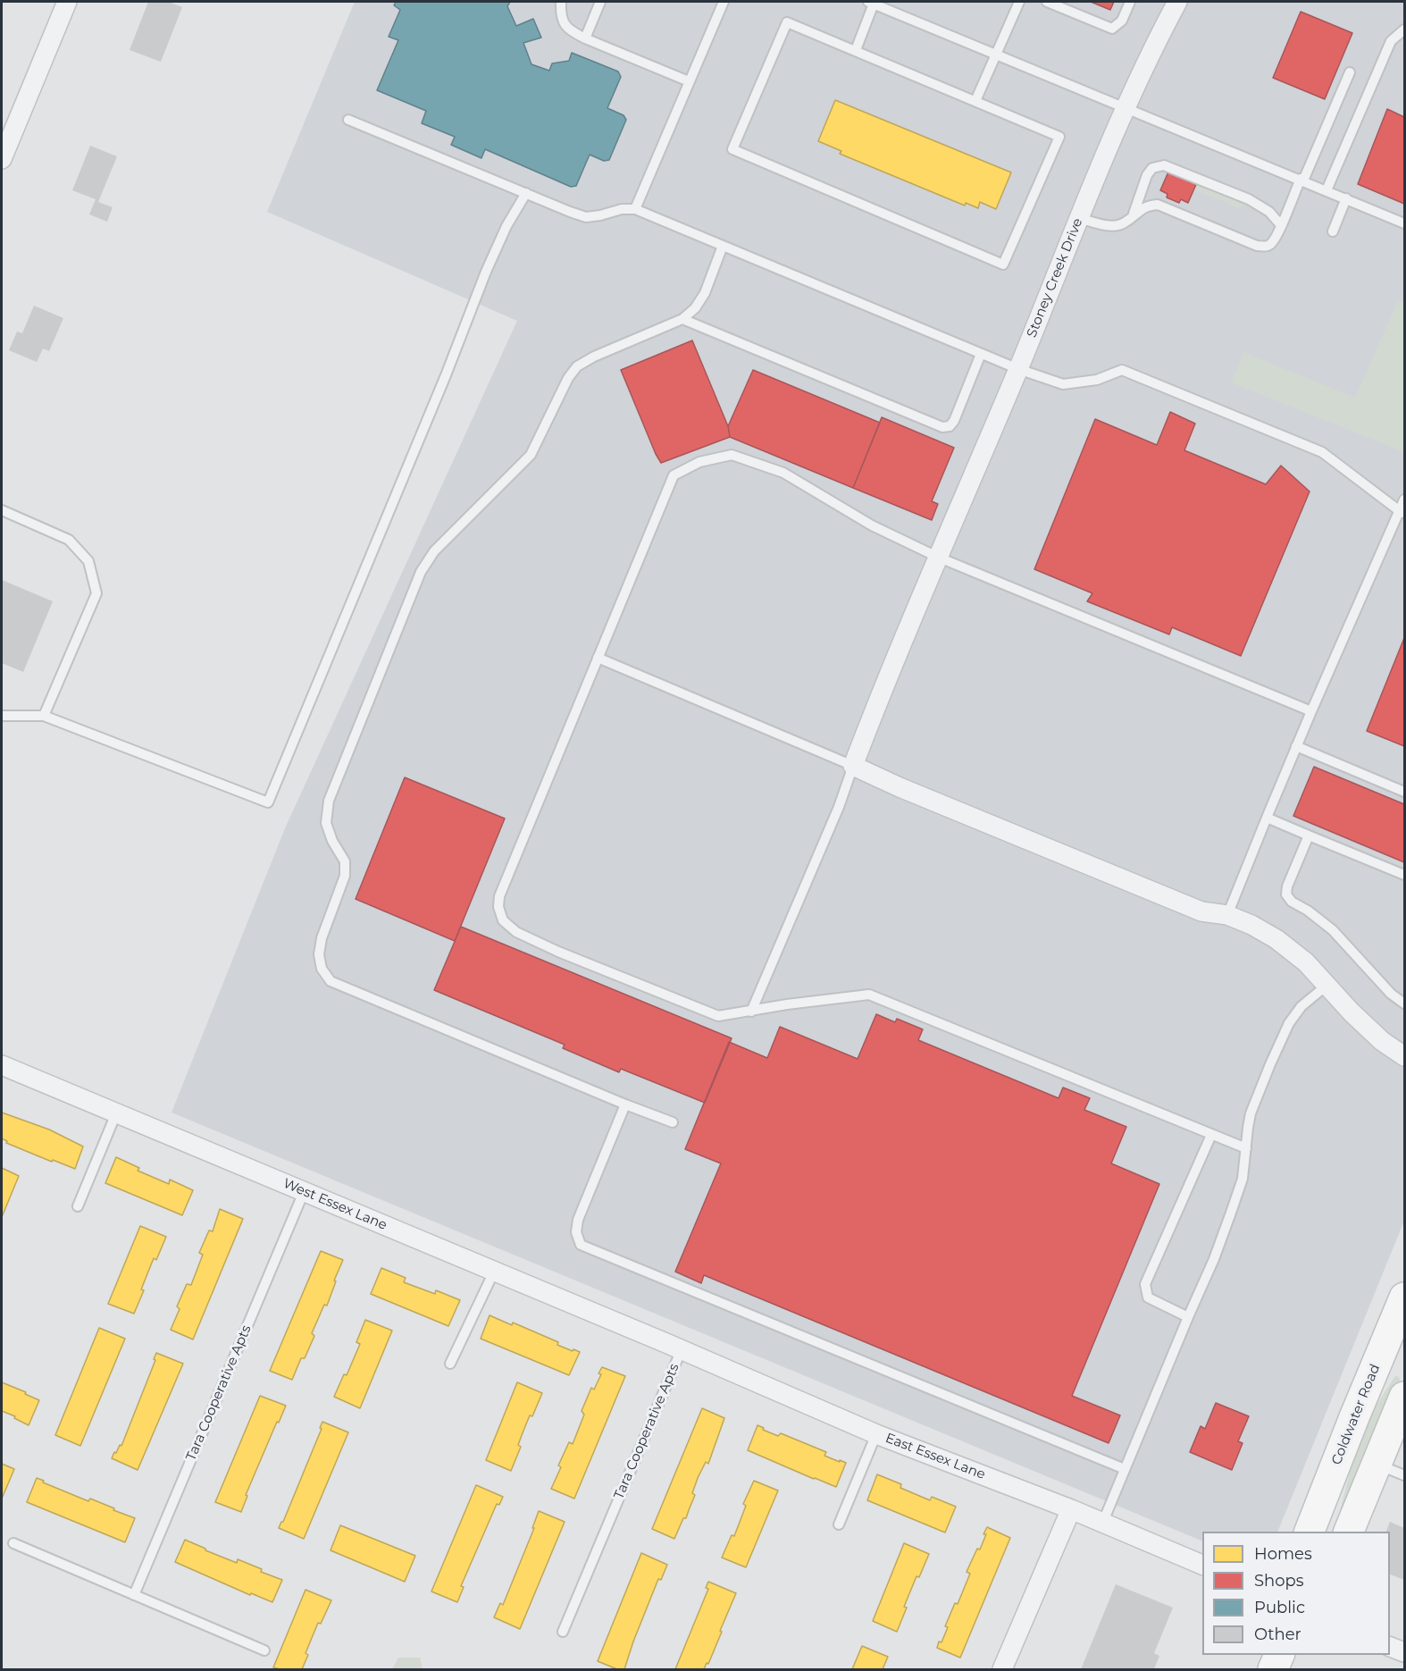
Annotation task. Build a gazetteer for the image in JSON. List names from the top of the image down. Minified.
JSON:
{"streets":{"main road":["Coldwater Road"],"street":["Stoney Creek Drive","West Essex Lane","East Essex Lane"],"lane":["Tara Cooperative Apts"]},"crossings":[["West Essex Lane","Tara Cooperative Apts"],["West Essex Lane","East Essex Lane"],["Tara Cooperative Apts","East Essex Lane"]],"legend":["Homes","Shops","Public","Other"]}
